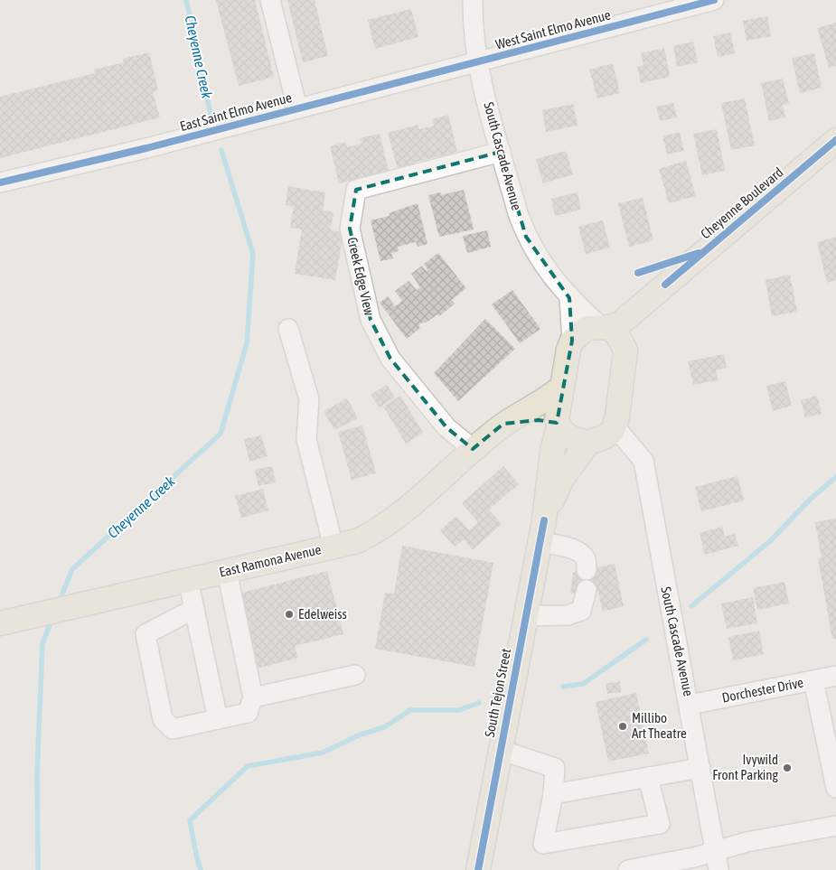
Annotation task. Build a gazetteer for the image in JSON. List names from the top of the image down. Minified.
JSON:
{"streets":{"main road":["Cheyenne Boulevard","East Ramona Avenue","South Tejon Street"],"street":["West Saint Elmo Avenue","East Saint Elmo Avenue","South Cascade Avenue","Creek Edge View","Dorchester Drive"]},"crossings":[["West Saint Elmo Avenue","East Saint Elmo Avenue"],["West Saint Elmo Avenue","South Cascade Avenue"],["East Saint Elmo Avenue","South Cascade Avenue"],["South Cascade Avenue","Cheyenne Boulevard"],["South Cascade Avenue","Creek Edge View"],["South Cascade Avenue","Dorchester Drive"],["Creek Edge View","East Ramona Avenue"]],"water":["Cheyenne Creek"],"places":["Edelweiss","Millibo Art Theatre","Ivywild Front Parking"]}
